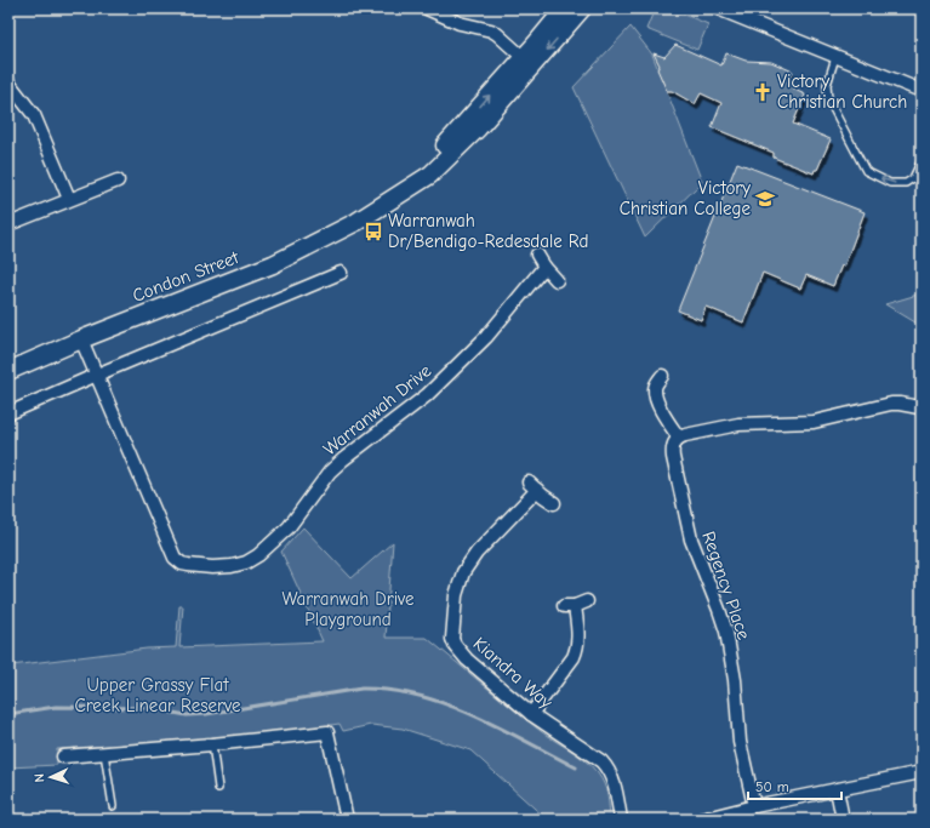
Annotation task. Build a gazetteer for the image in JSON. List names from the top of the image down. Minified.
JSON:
{"streets":{"main road":["Condon Street"],"street":["Warranwah Drive","Regency Place","Kiandra Way"]},"crossings":[["Condon Street","Warranwah Drive"]],"parks":["Warranwah Drive Playground","Upper Grassy Flat Creek Linear Reserve"],"places":{"church":["Victory Christian Church"],"school or university":["Victory Christian College"],"bus stop":["Warranwah Dr/Bendigo-Redesdale Rd"]},"scale_bar":"50 m","north":"left"}
